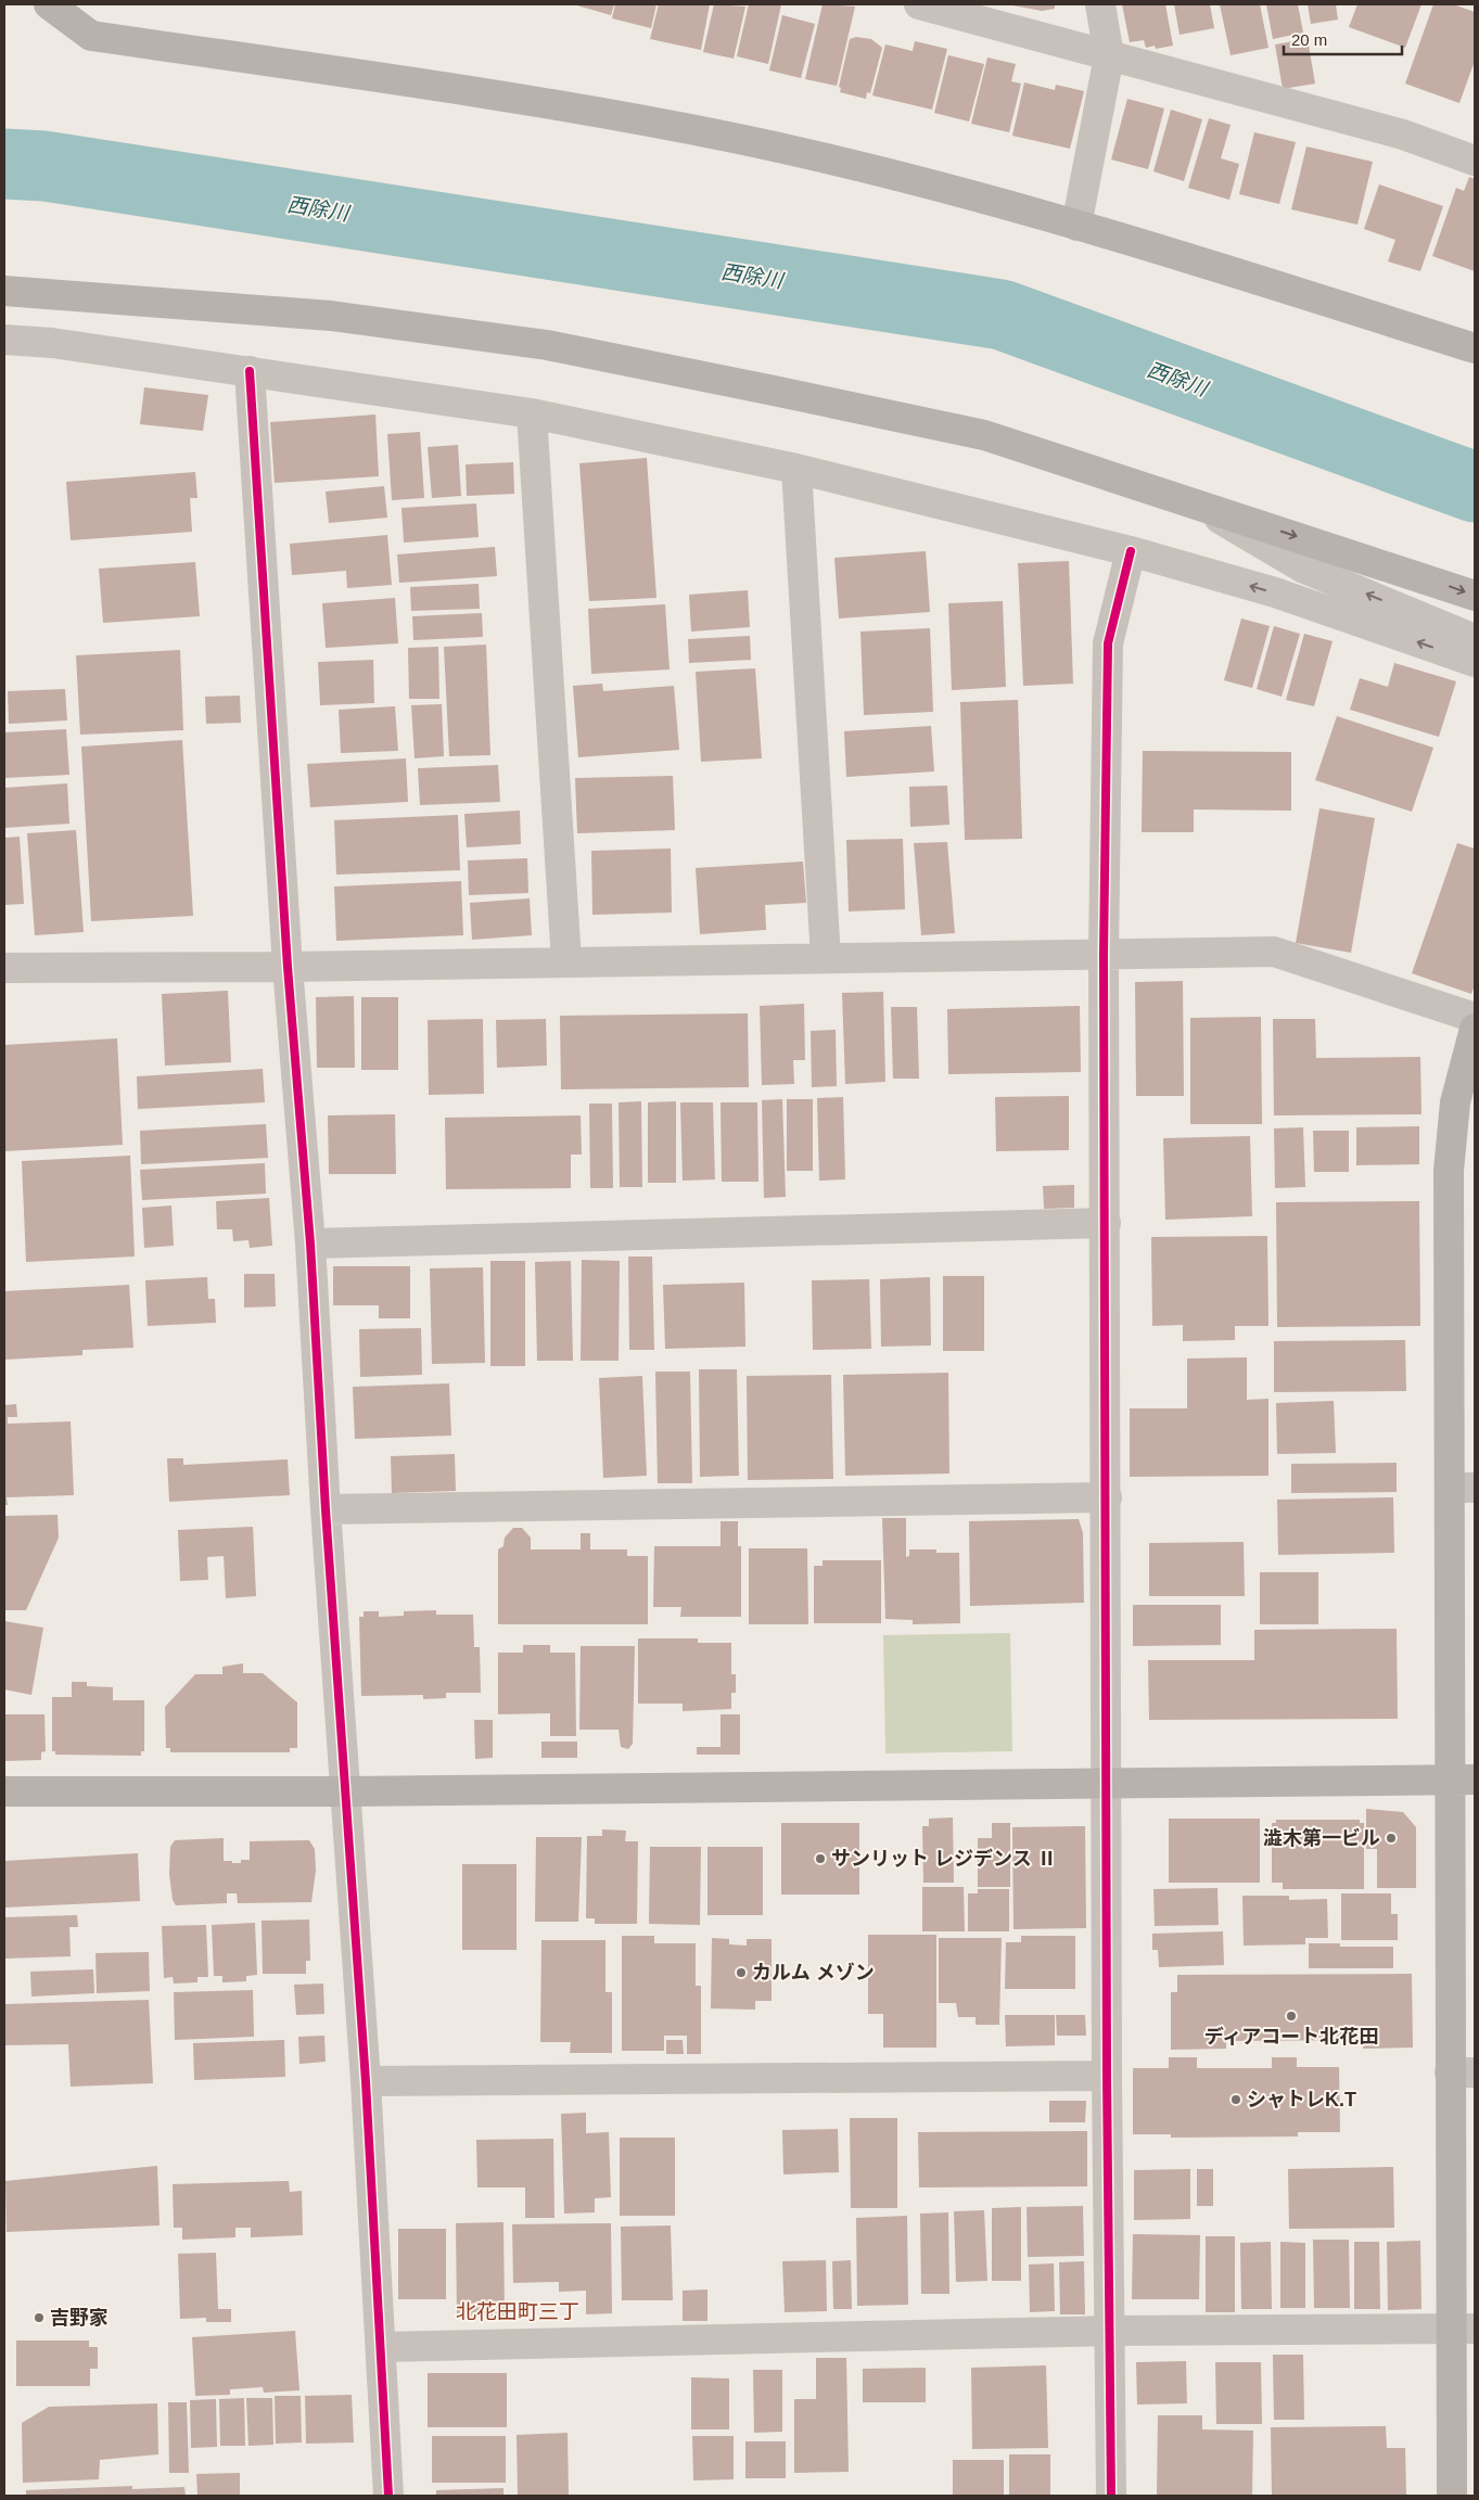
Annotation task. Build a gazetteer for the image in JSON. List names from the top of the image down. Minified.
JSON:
{"districts":["北花田町三丁"],"water":["西除川"],"places":["澁木第一ビル","サンリット レジデンス Ⅱ","カルム メゾン","ディアコート北花田","シャトレK.T","吉野家"],"scale_bar":"20 m"}
